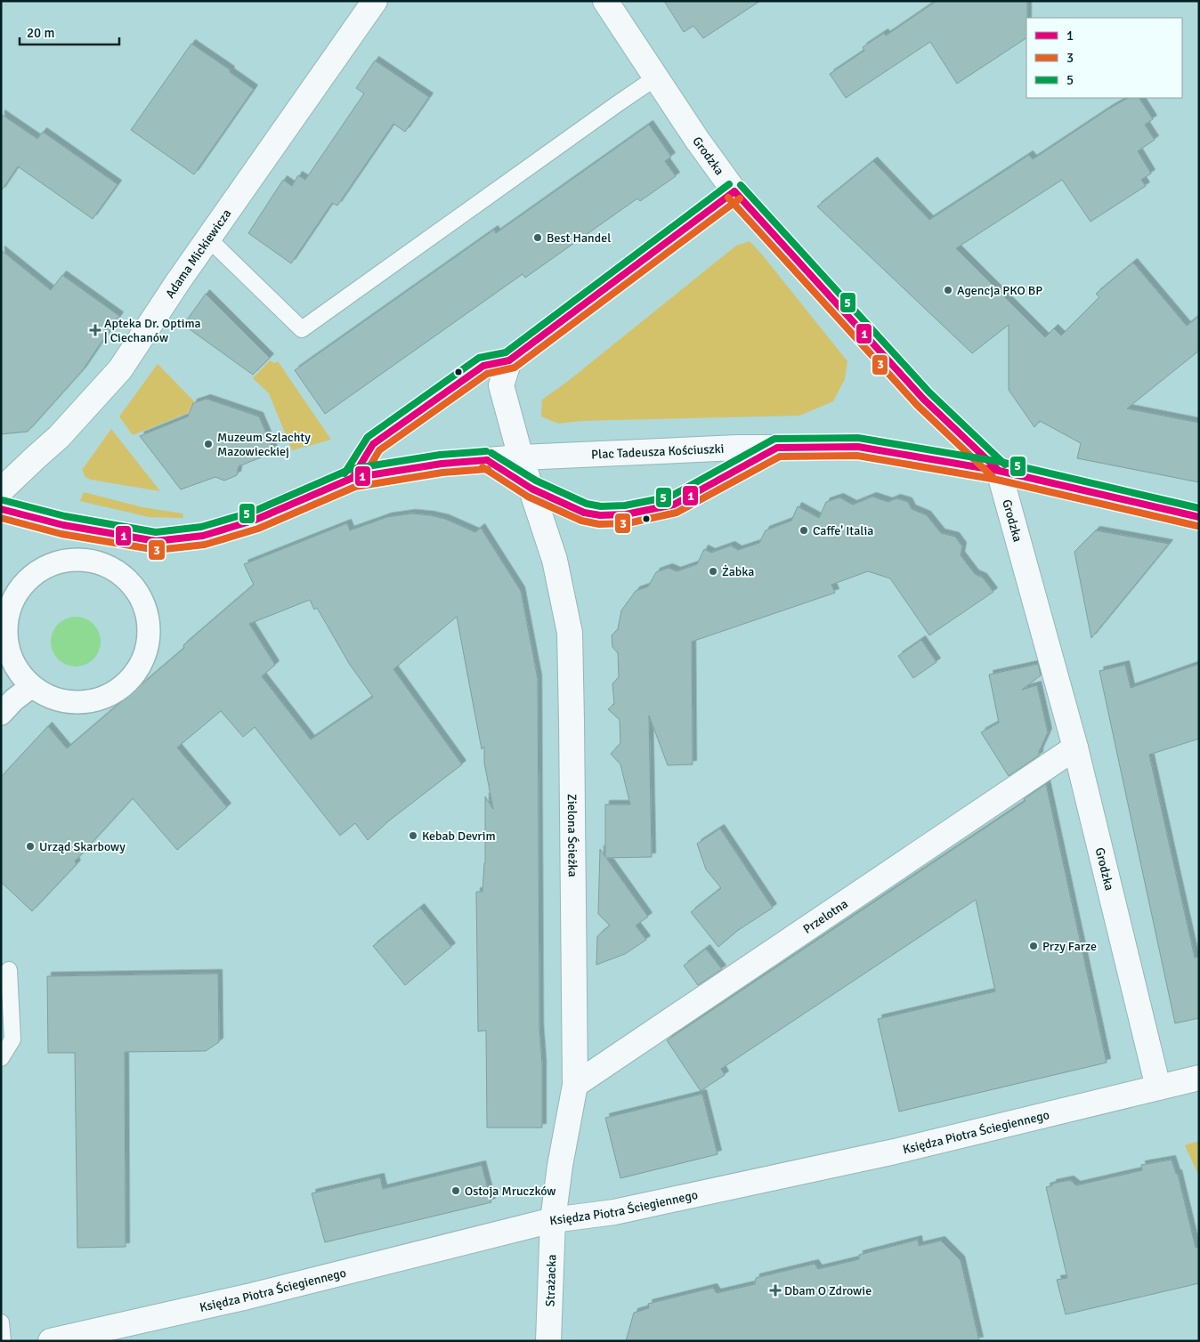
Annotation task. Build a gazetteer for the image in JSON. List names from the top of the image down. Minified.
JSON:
{"streets":{"street":["Grodzka","Adama Mickiewicza","Plac Tadeusza Kościuszki","Zielona Ścieżka","Przelotna","Księdza Piotra Ściegiennego","Strażacka"]},"crossings":[["Grodzka","Plac Tadeusza Kościuszki"],["Grodzka","Przelotna"],["Grodzka","Księdza Piotra Ściegiennego"],["Plac Tadeusza Kościuszki","Zielona Ścieżka"],["Zielona Ścieżka","Przelotna"],["Zielona Ścieżka","Księdza Piotra Ściegiennego"],["Zielona Ścieżka","Strażacka"],["Księdza Piotra Ściegiennego","Strażacka"]],"places":{"other":["Best Handel","Agencja PKO BP","Muzeum Szlachty Mazowieckiej","Caffe' Italia","Żabka","Kebab Devrim","Urząd Skarbowy","Przy Farze","Ostoja Mruczków"],"health":["Apteka Dr. Optima | Ciechanów","Dbam O Zdrowie"]},"lines":["transit line 5","transit line 1","transit line 3"],"legend":["1","3","5"],"scale_bar":"20 m"}
